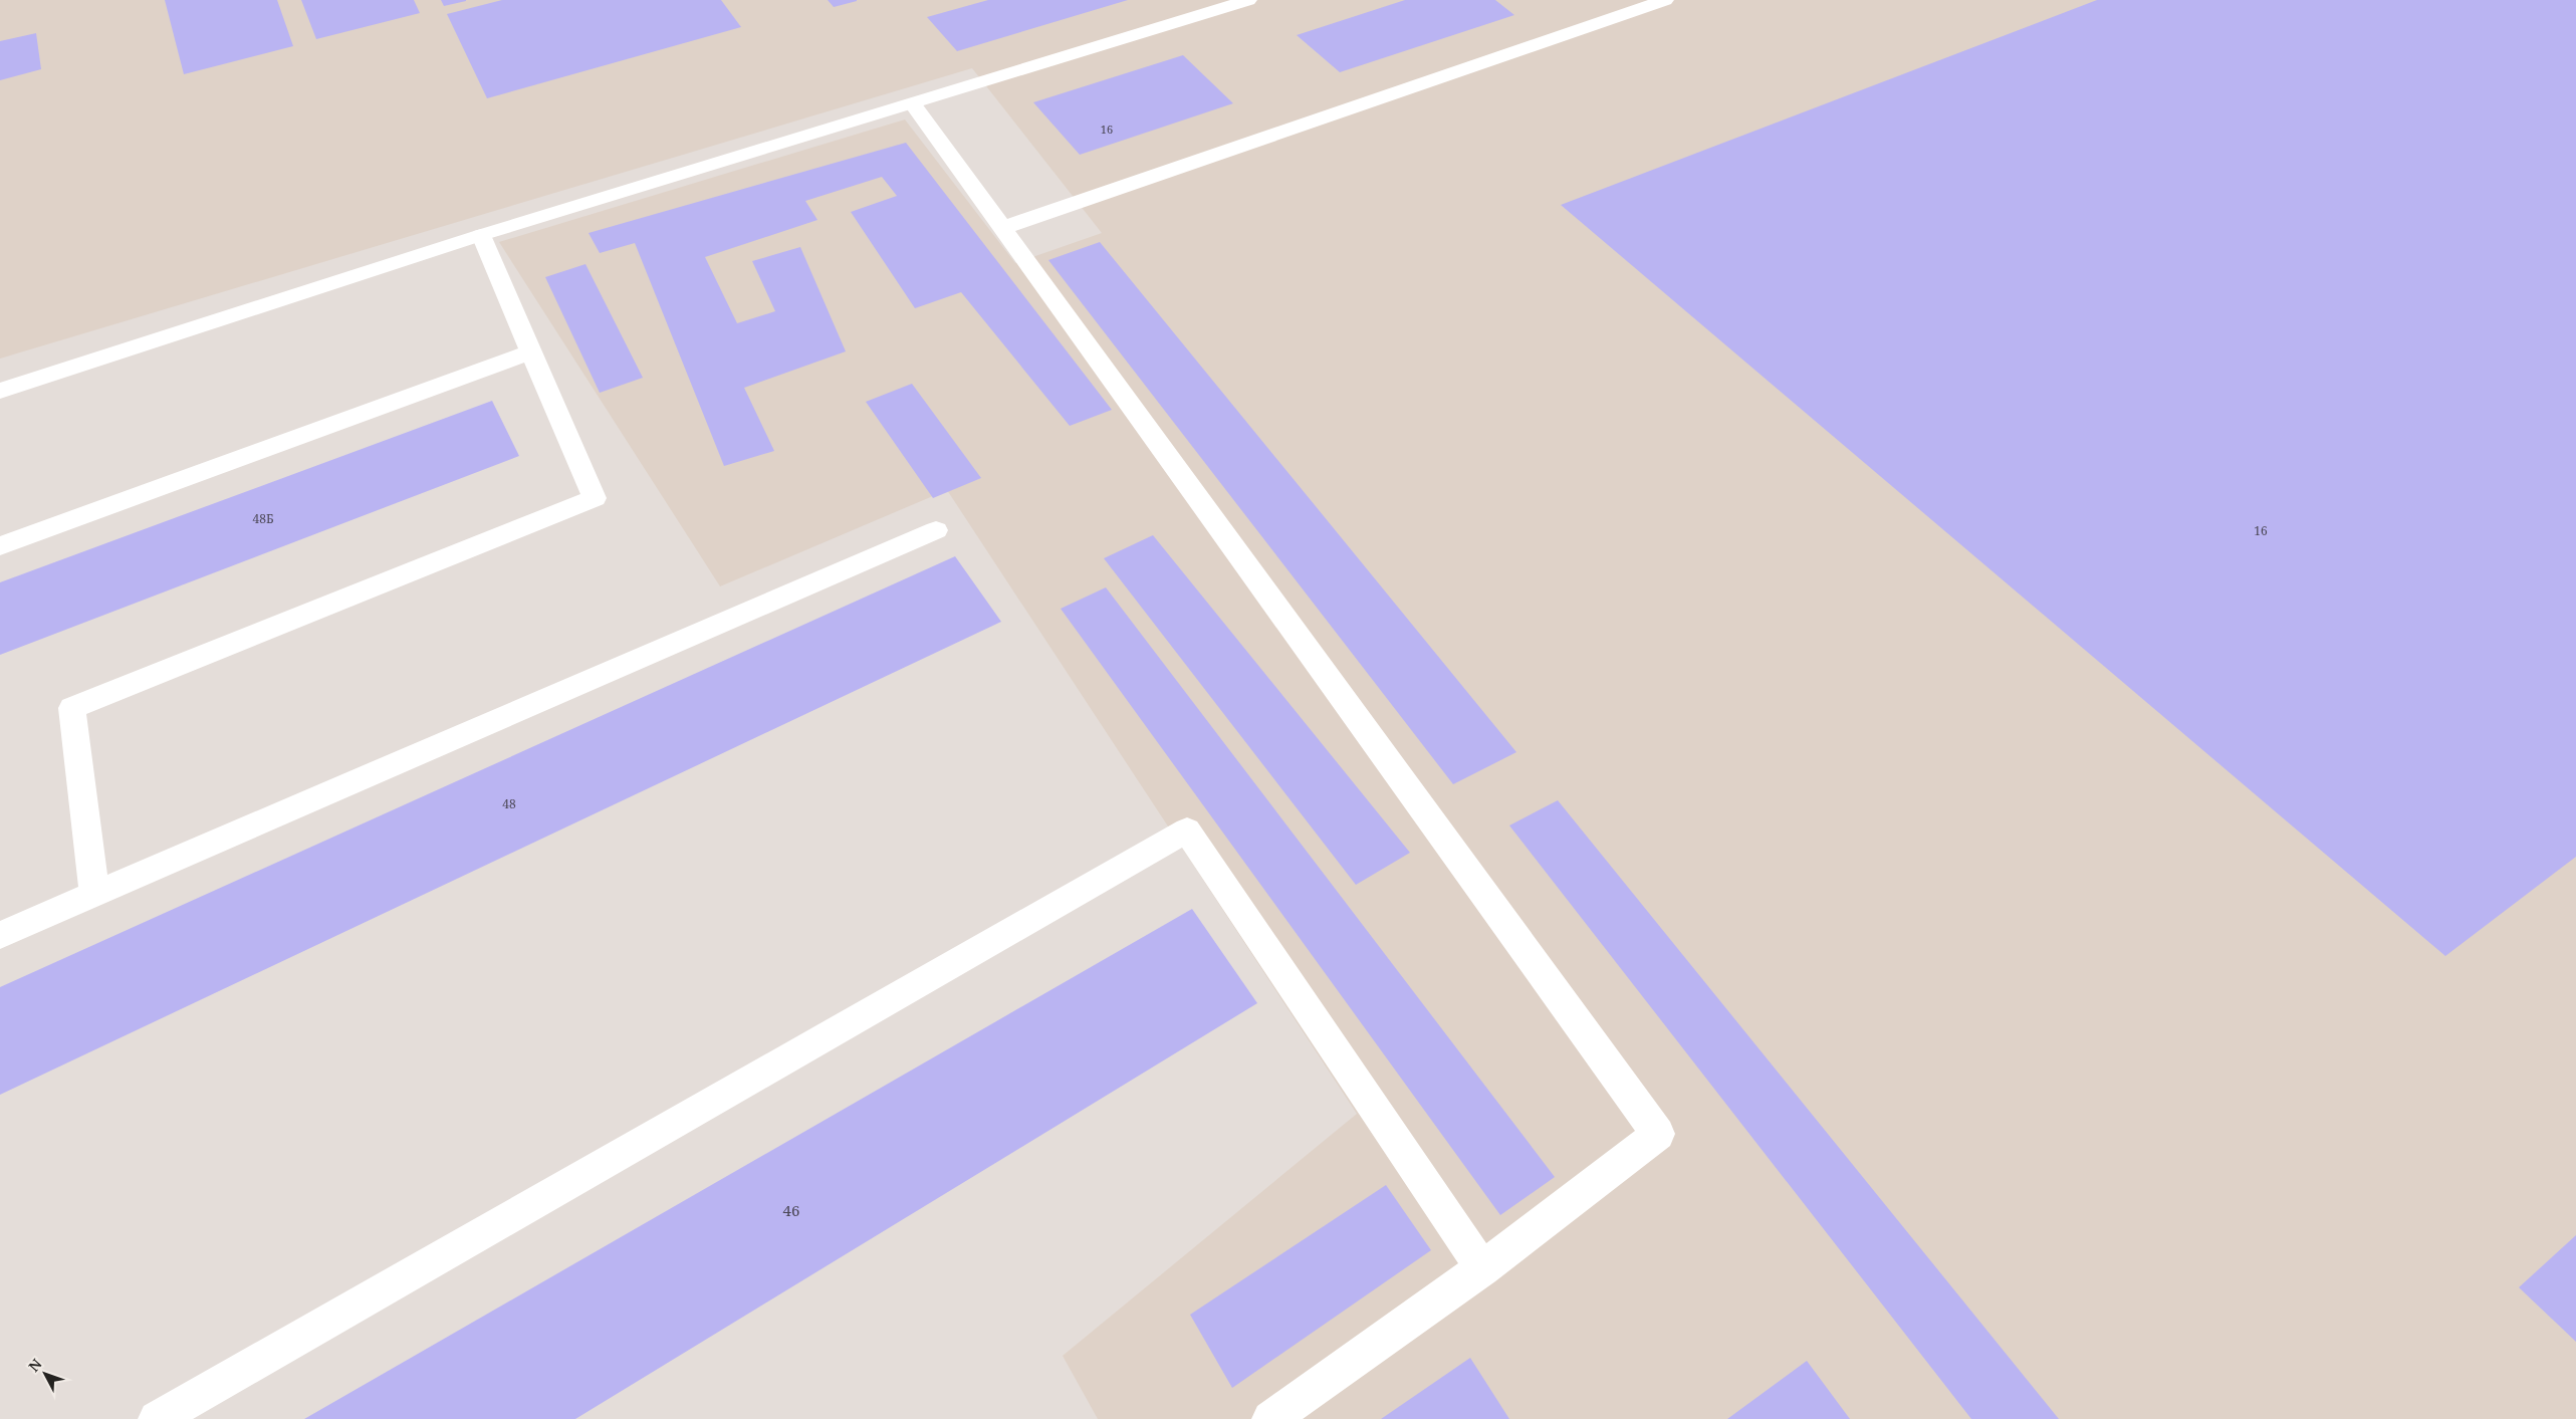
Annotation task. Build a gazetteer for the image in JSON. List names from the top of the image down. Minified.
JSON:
{"house_numbers":["16","48Б","16","48","46"],"north":"top left"}
